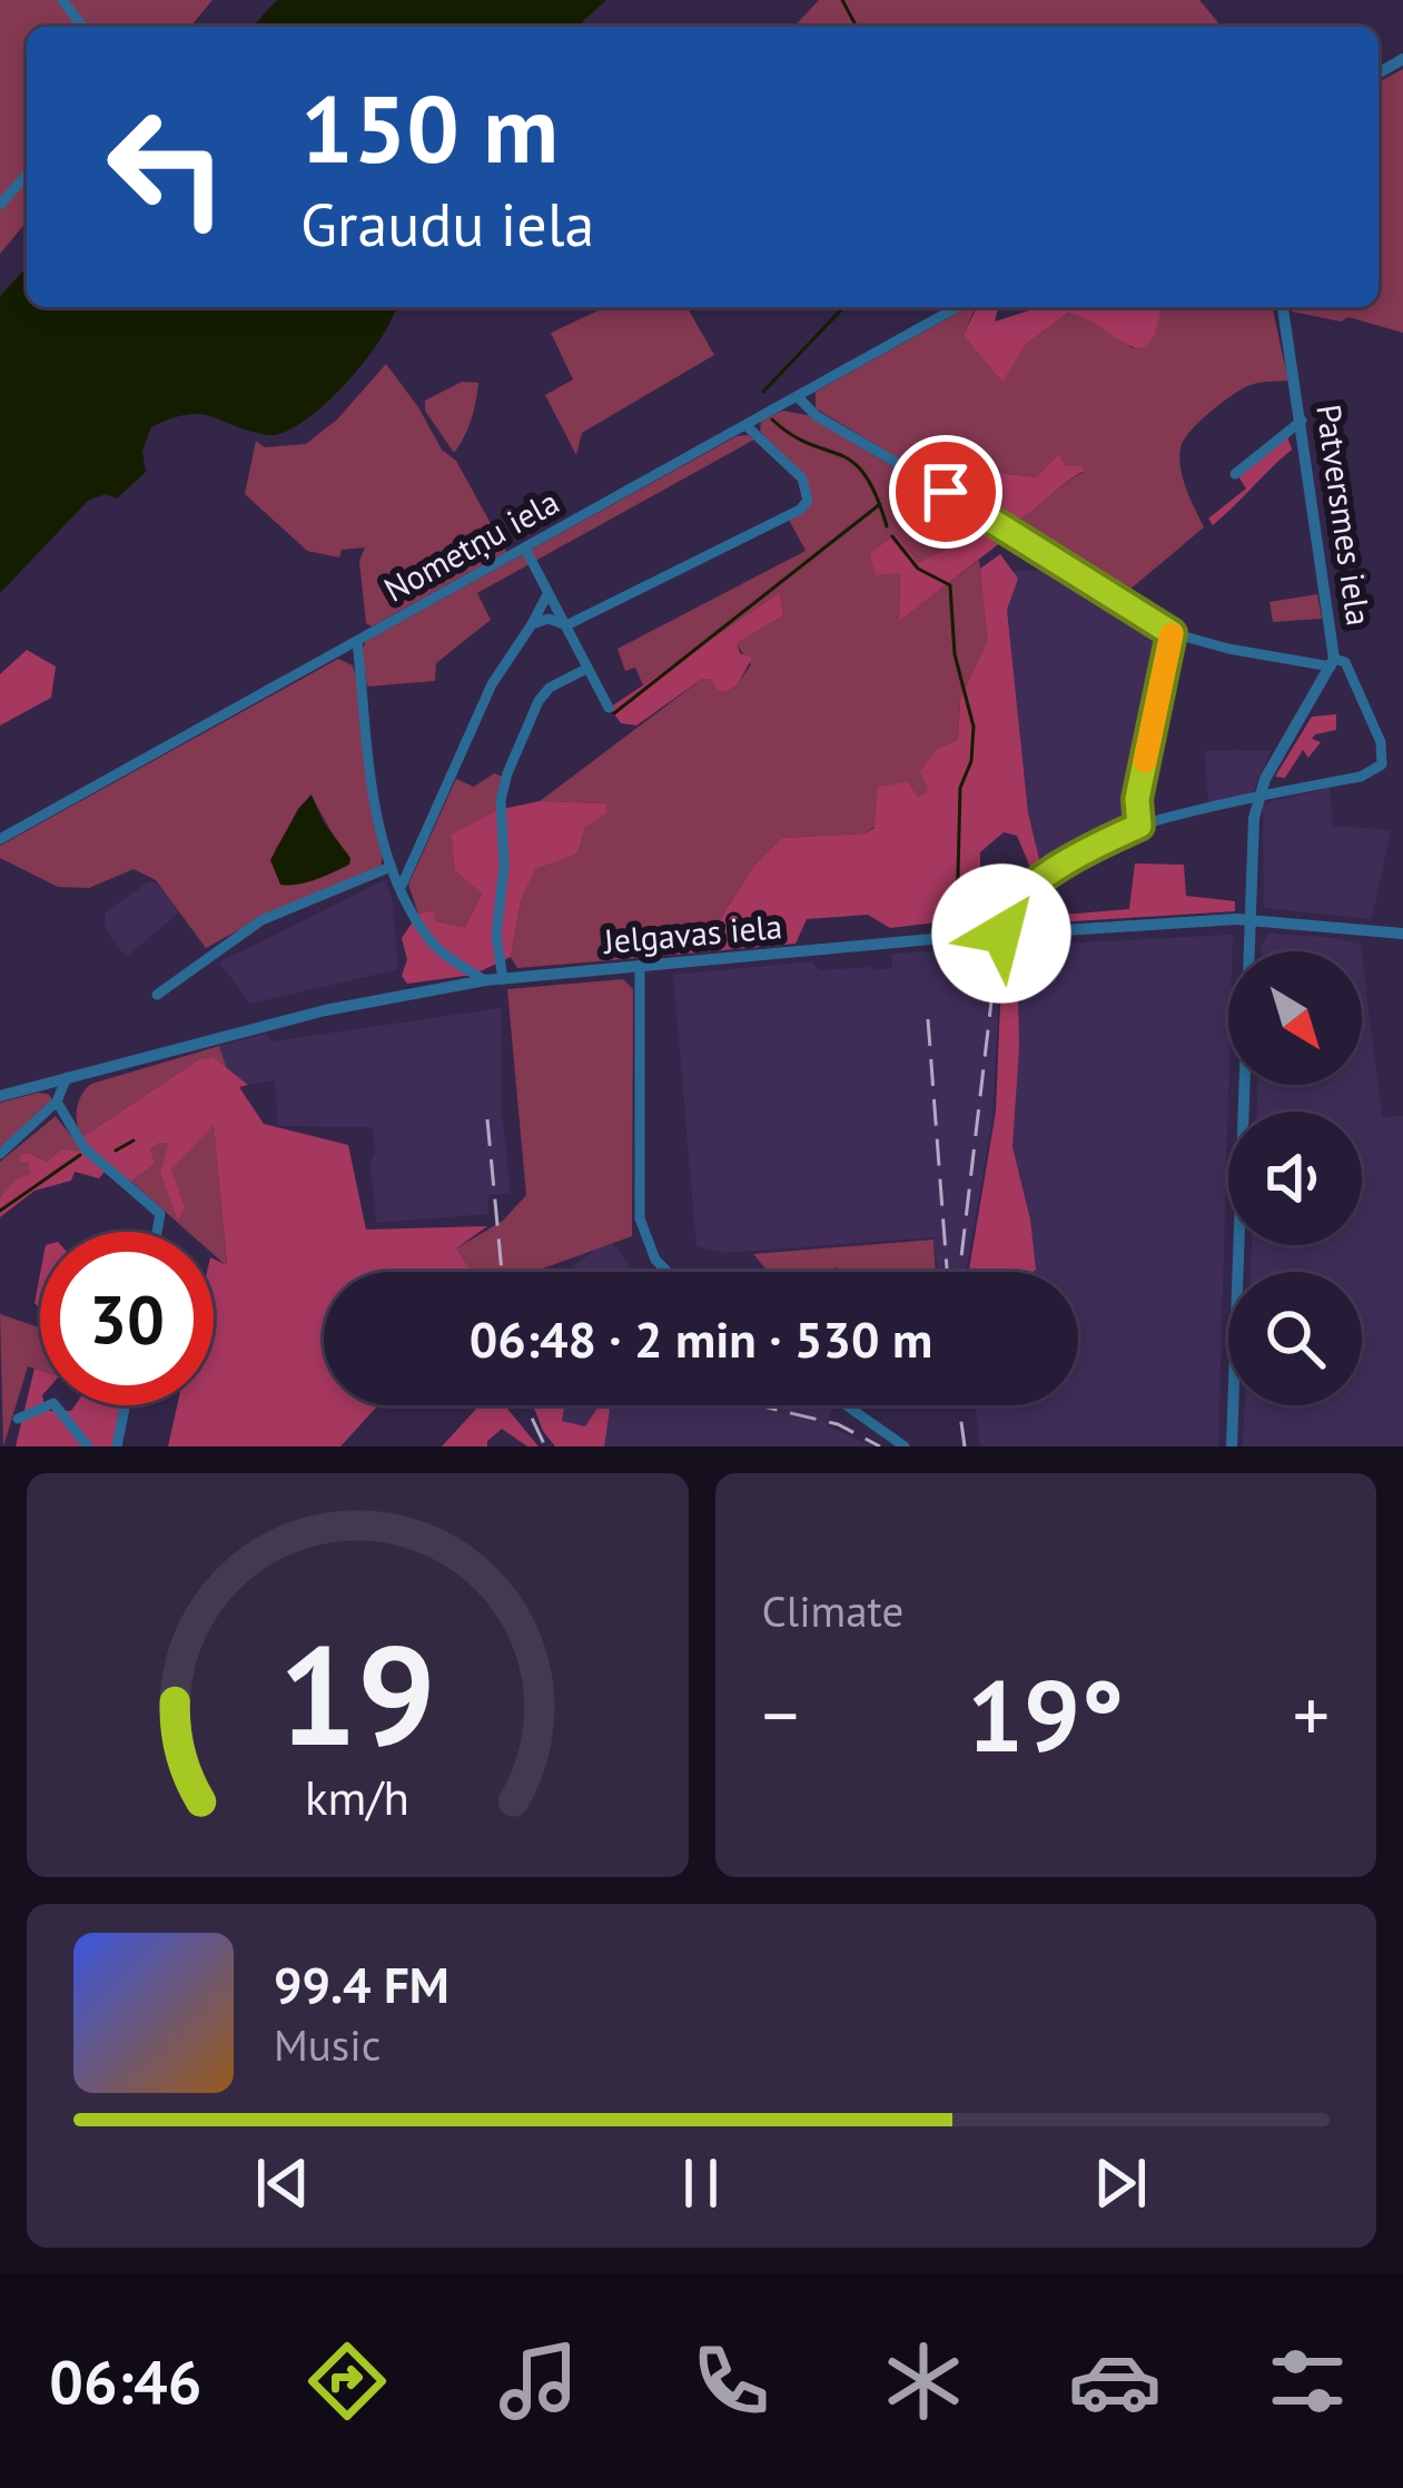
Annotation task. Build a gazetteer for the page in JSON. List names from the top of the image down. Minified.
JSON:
{"streets":{"street":["Patversmes iela","Nometņu iela","Jelgavas iela"]},"north":"bottom right","page":{"turn":["150 m","Graudu iela"],"limit":"30","trip":"06:48 · 2 min · 530 m","tile":"Climate","heat":["−","19°","+"],"song":["99.4 FM","Music"],"tabs":"06:46","gauge":["19","km/h"]}}
